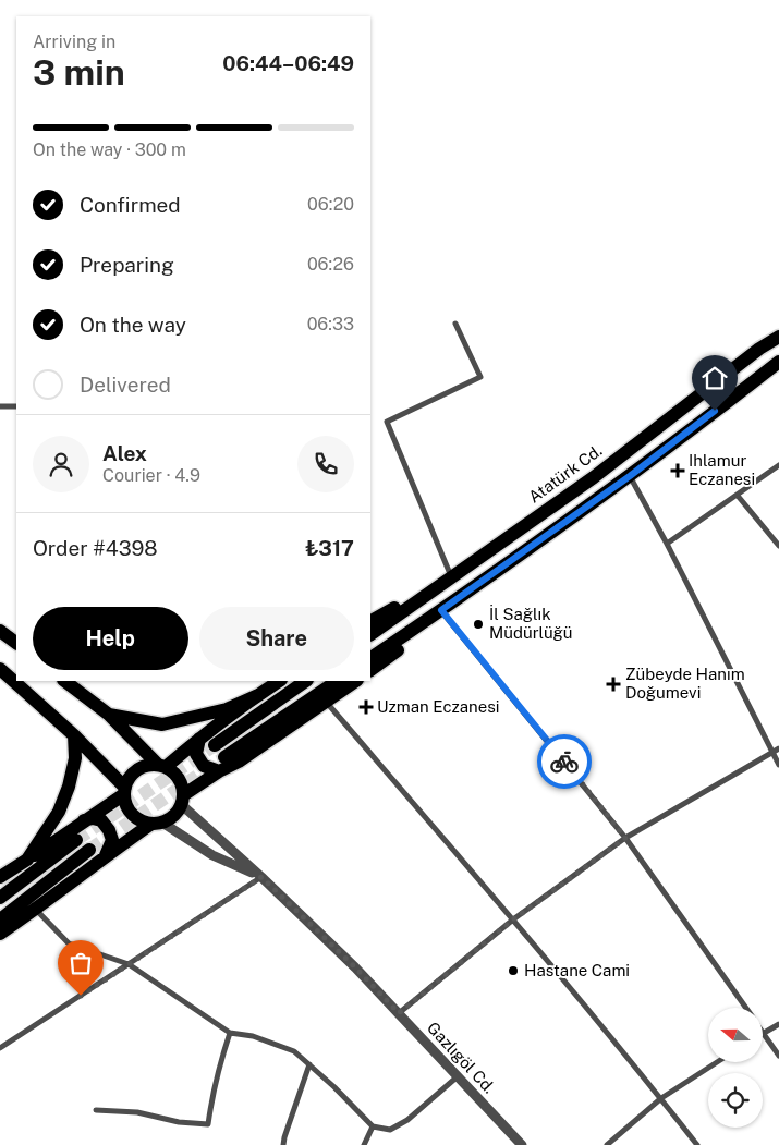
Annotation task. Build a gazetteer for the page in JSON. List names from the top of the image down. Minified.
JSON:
{"streets":{"main road":["Atatürk Cd."],"street":["Gazlıgöl Cd."]},"places":{"health":["Ihlamur Eczanesi","Zübeyde Hanım Doğumevi","Uzman Eczanesi"],"other":["İl Sağlık Müdürlüğü","Hastane Cami"]},"north":"left","page":{"heading":["3 min","Arriving in","06:44–06:49"],"panel":["Alex","Courier · 4.9","Order #4398","₺317"],"bar":"On the way · 300 m","list":[["Confirmed","06:20"],["Preparing","06:26"],["On the way","06:33"],"Delivered"],"buttons":["Help","Share"]}}
